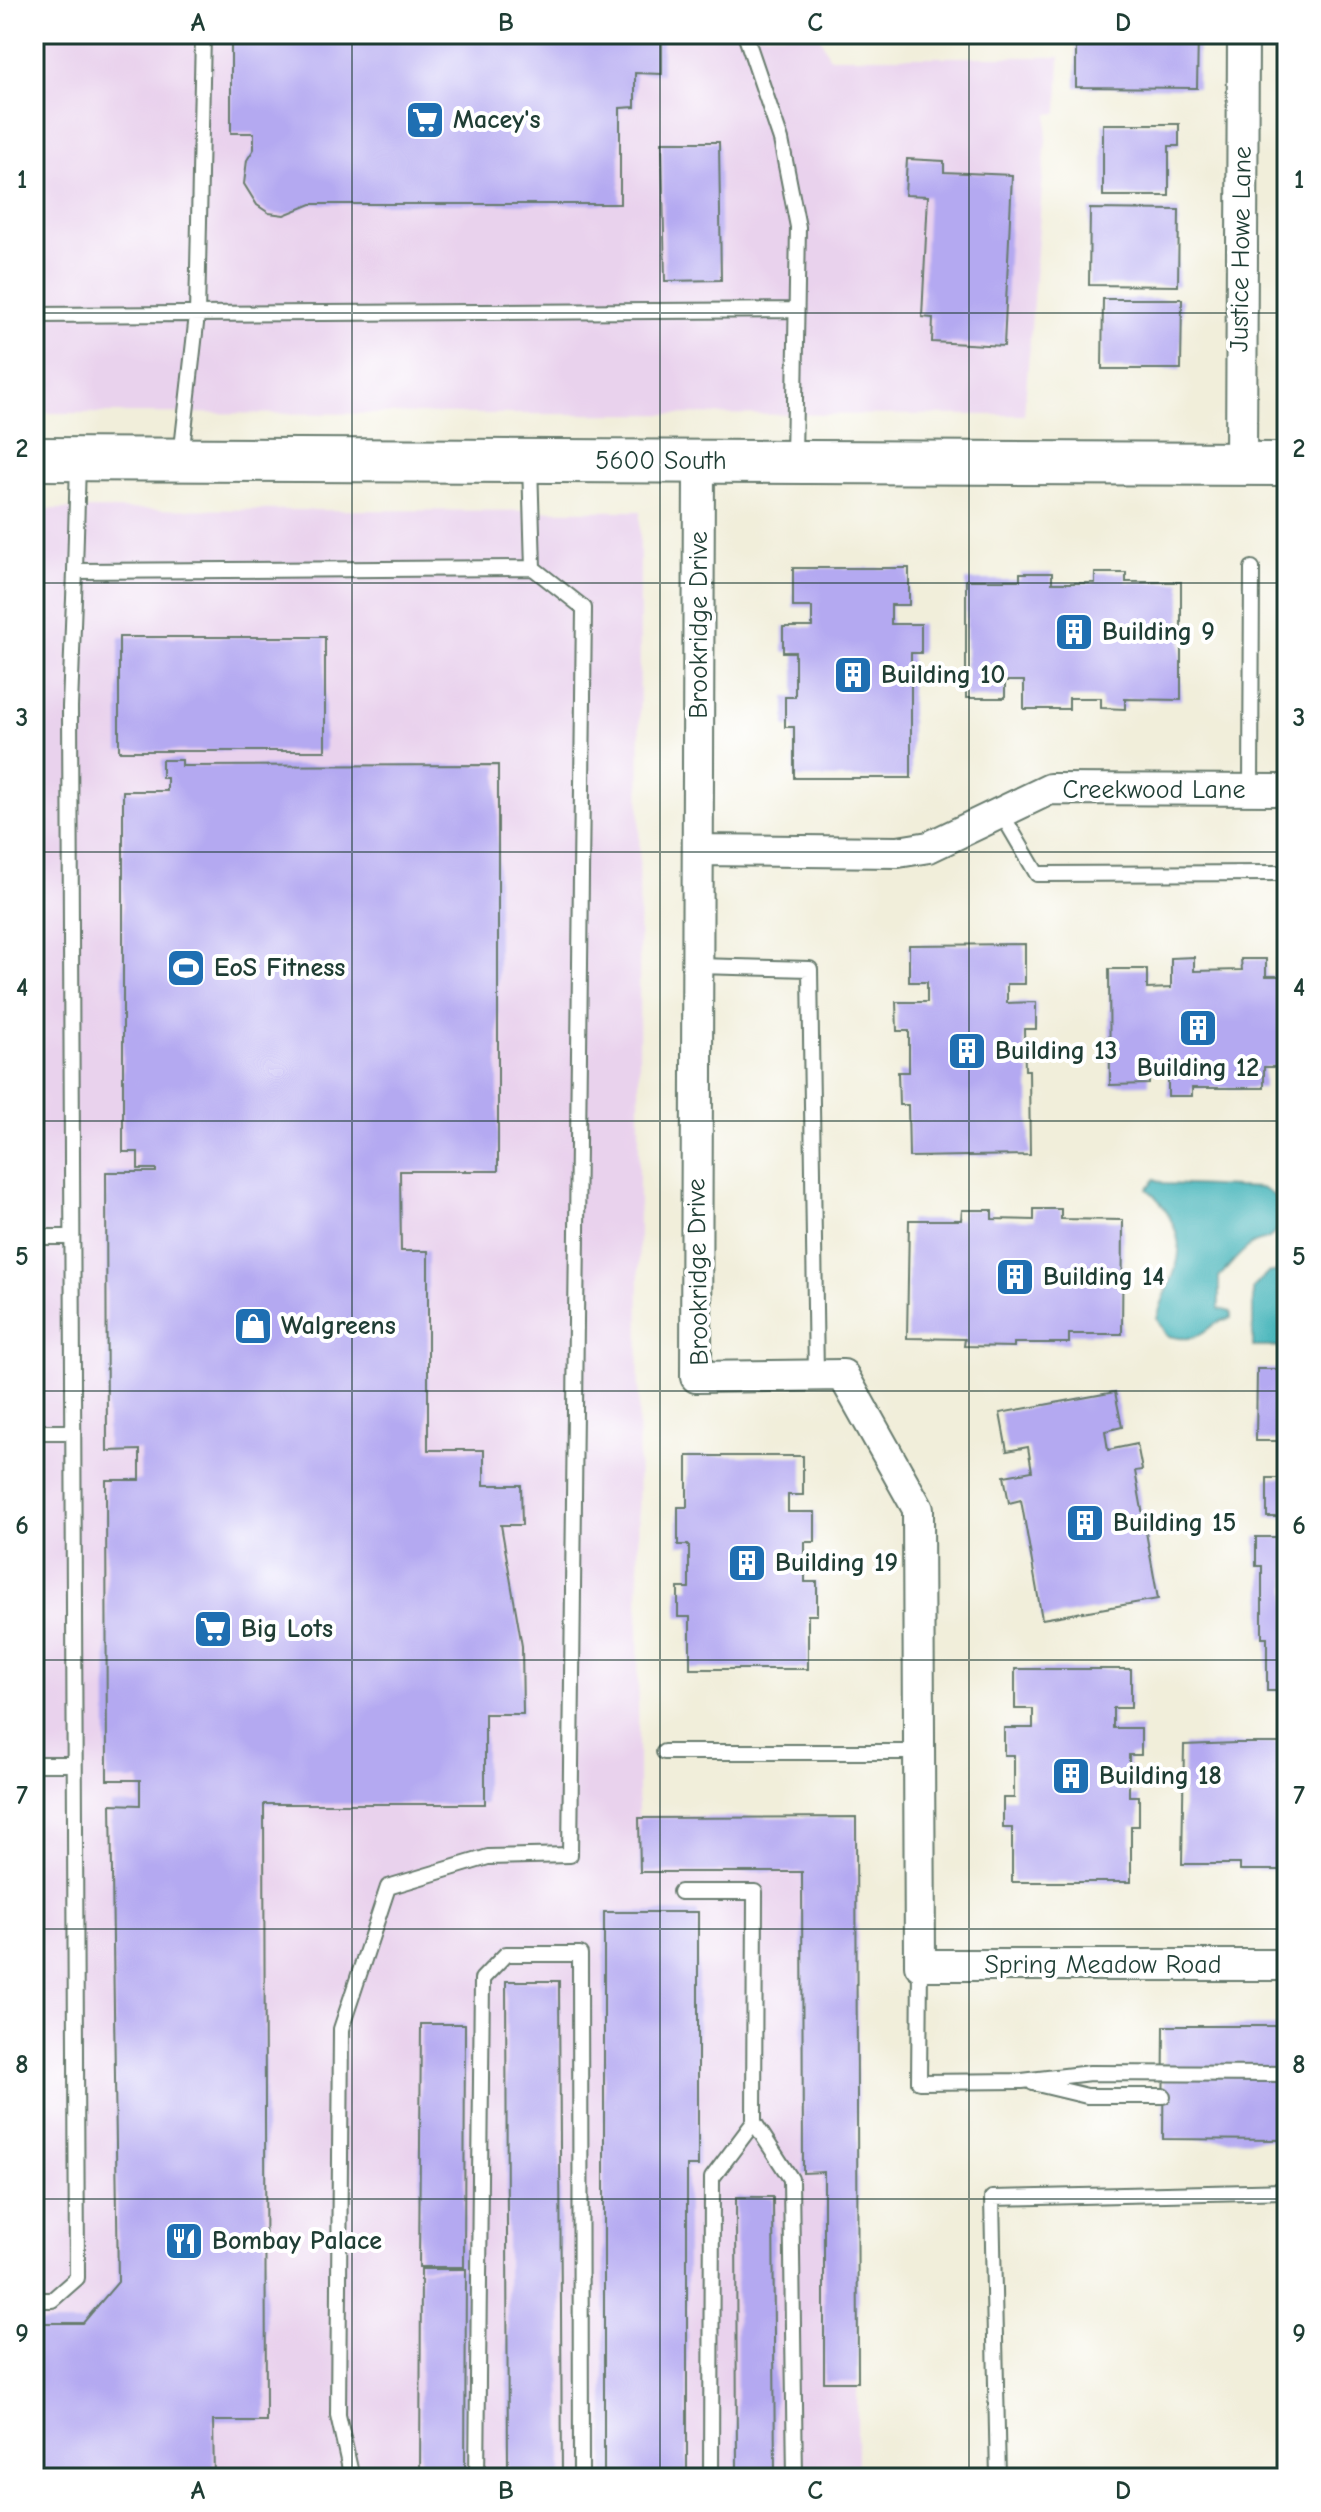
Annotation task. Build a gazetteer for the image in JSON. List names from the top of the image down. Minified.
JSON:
{"streets":{"main road":["5600 South"],"street":["Justice Howe Lane","Brookridge Drive","Creekwood Lane","Spring Meadow Road"]},"crossings":[["Justice Howe Lane","5600 South"],["5600 South","Brookridge Drive"],["Brookridge Drive","Creekwood Lane"],["Brookridge Drive","Spring Meadow Road"]],"places":{"supermarket":["Macey's","Big Lots"],"building":["Building 9","Building 10","Building 12","Building 13","Building 14","Building 15","Building 19","Building 18"],"sports":["EoS Fitness"],"shop":["Walgreens"],"restaurant":["Bombay Palace"]},"grid":{"columns":["A","B","C","D"],"rows":["1","2","3","4","5","6","7","8","9"]}}
